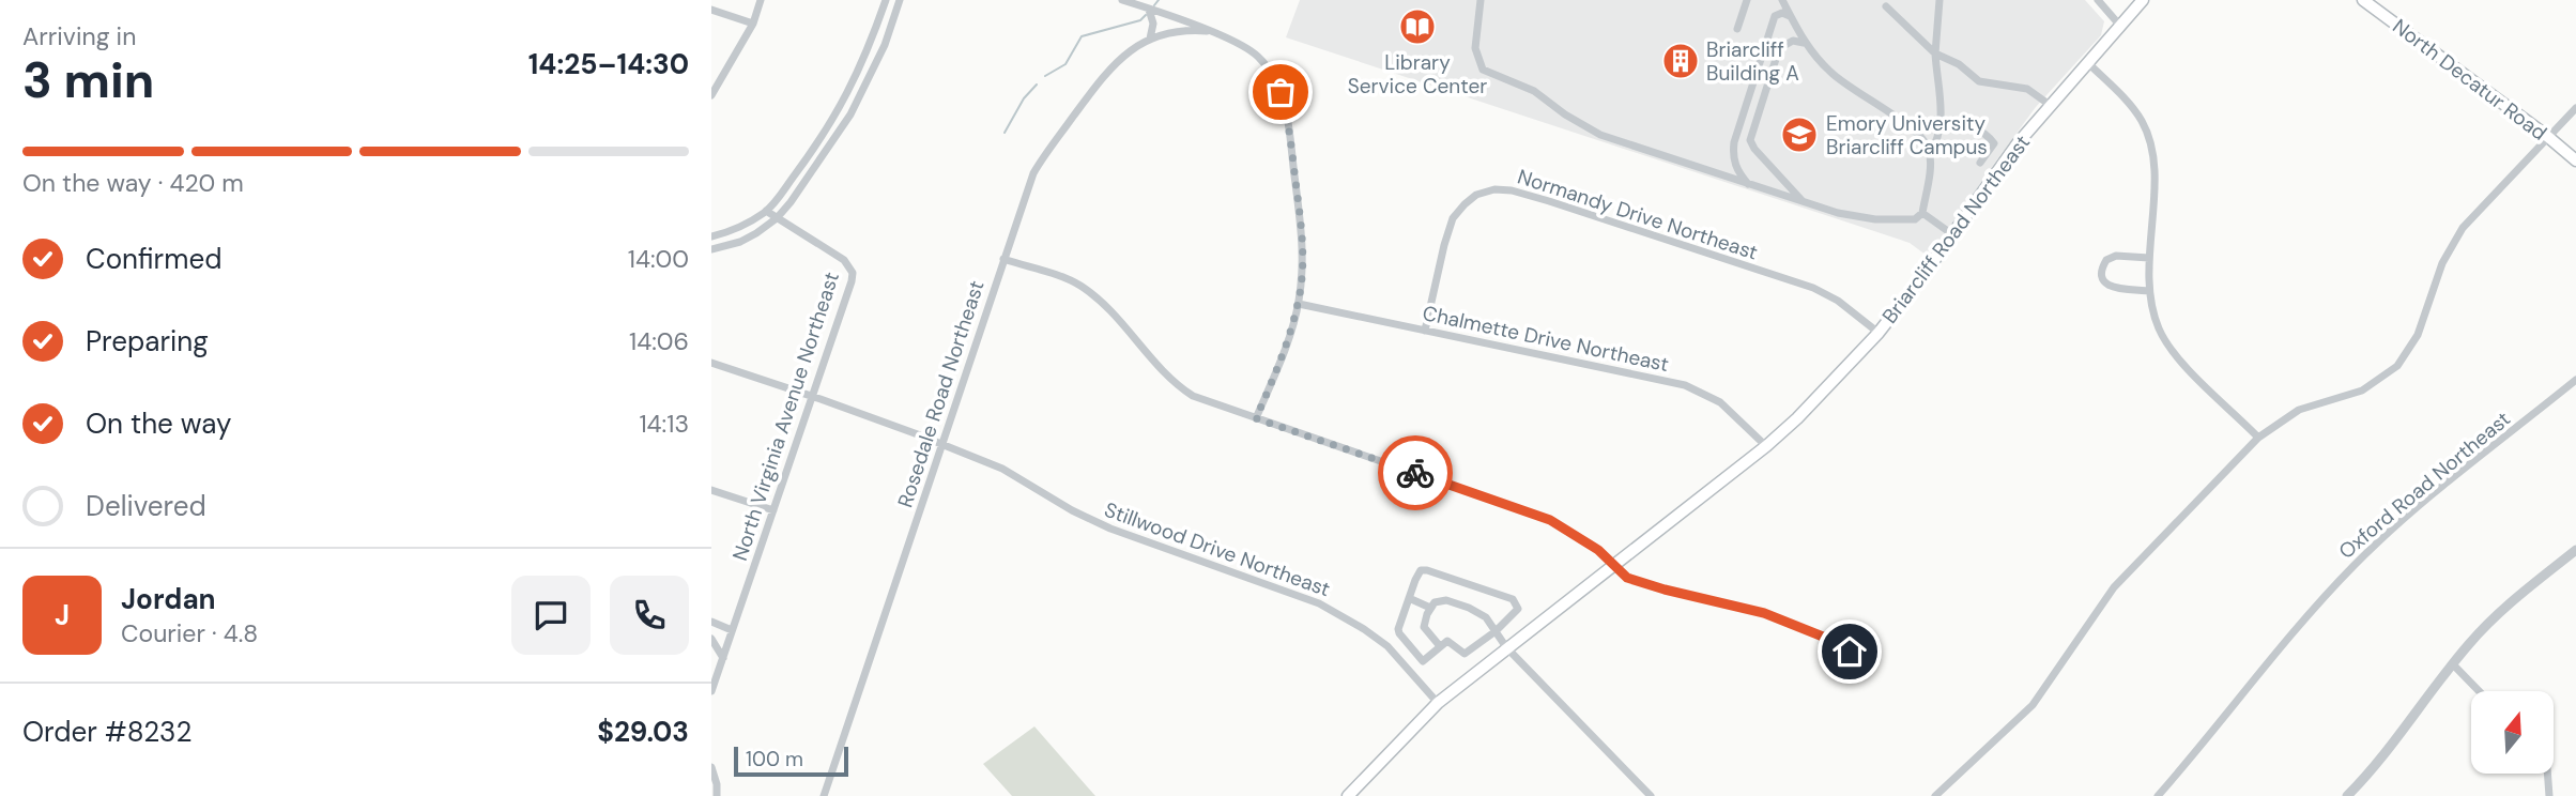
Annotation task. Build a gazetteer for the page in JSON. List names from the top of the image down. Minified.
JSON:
{"streets":{"main road":["North Decatur Road","Briarcliff Road Northeast"],"street":["Normandy Drive Northeast","Chalmette Drive Northeast","Rosedale Road Northeast","North Virginia Avenue Northeast","Oxford Road Northeast","Stillwood Drive Northeast"]},"crossings":[["Normandy Drive Northeast","Briarcliff Road Northeast"],["Normandy Drive Northeast","Chalmette Drive Northeast"],["Briarcliff Road Northeast","Chalmette Drive Northeast"],["Briarcliff Road Northeast","Stillwood Drive Northeast"],["Rosedale Road Northeast","Stillwood Drive Northeast"],["North Virginia Avenue Northeast","Stillwood Drive Northeast"]],"places":{"library":["Library Service Center"],"building":["Briarcliff Building A"],"school or university":["Emory University Briarcliff Campus"]},"scale_bar":"100 m","north":"top","page":{"heading":["3 min","Arriving in","14:25–14:30"],"panel":["Jordan","Courier · 4.8","Order #8232","$29.03"],"bar":"On the way · 420 m","list":[["Confirmed","14:00"],["Preparing","14:06"],["On the way","14:13"],"Delivered"],"round":"J","scale":"100 m"}}
